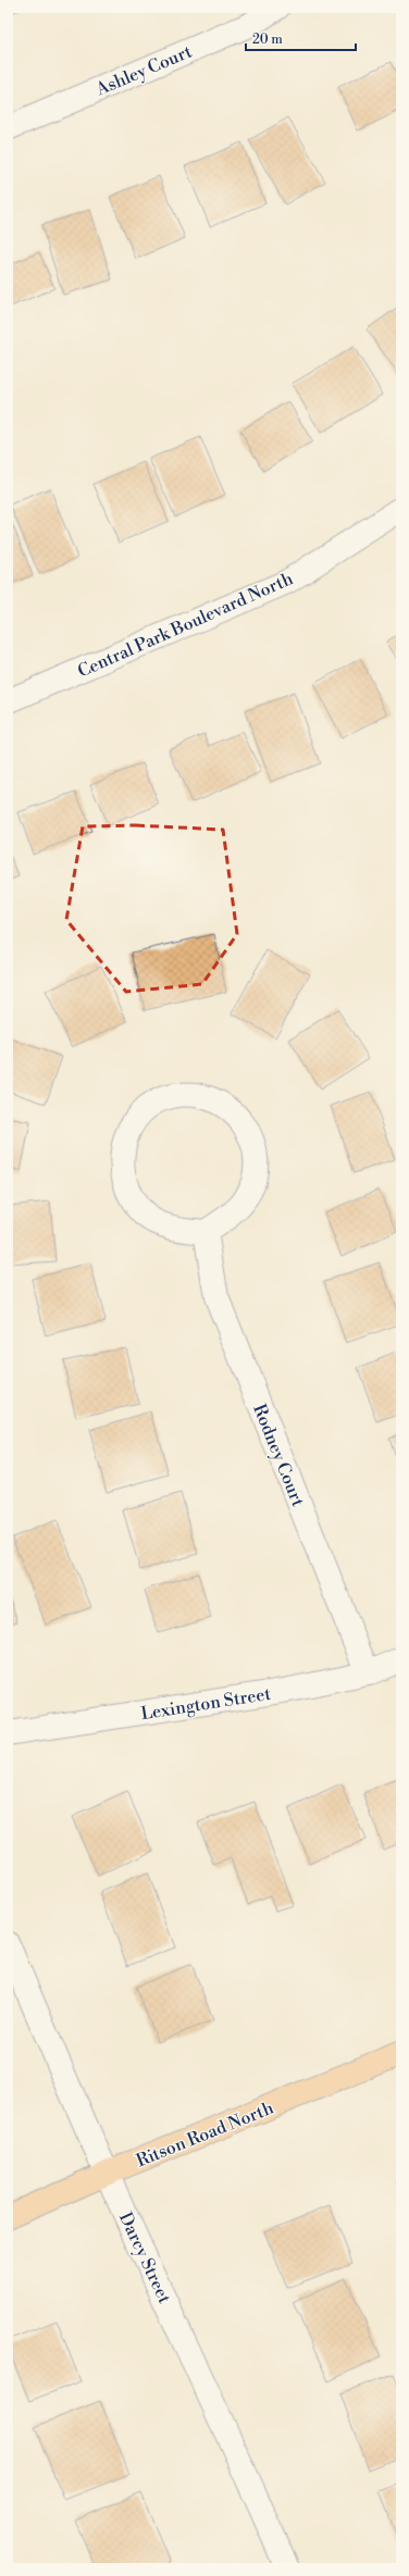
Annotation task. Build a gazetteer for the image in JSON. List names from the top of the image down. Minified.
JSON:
{"streets":{"main road":["Ritson Road North"],"street":["Ashley Court","Central Park Boulevard North","Rodney Court","Lexington Street","Darcy Street"]},"crossings":[["Rodney Court","Lexington Street"],["Ritson Road North","Darcy Street"]],"scale_bar":"20 m"}
